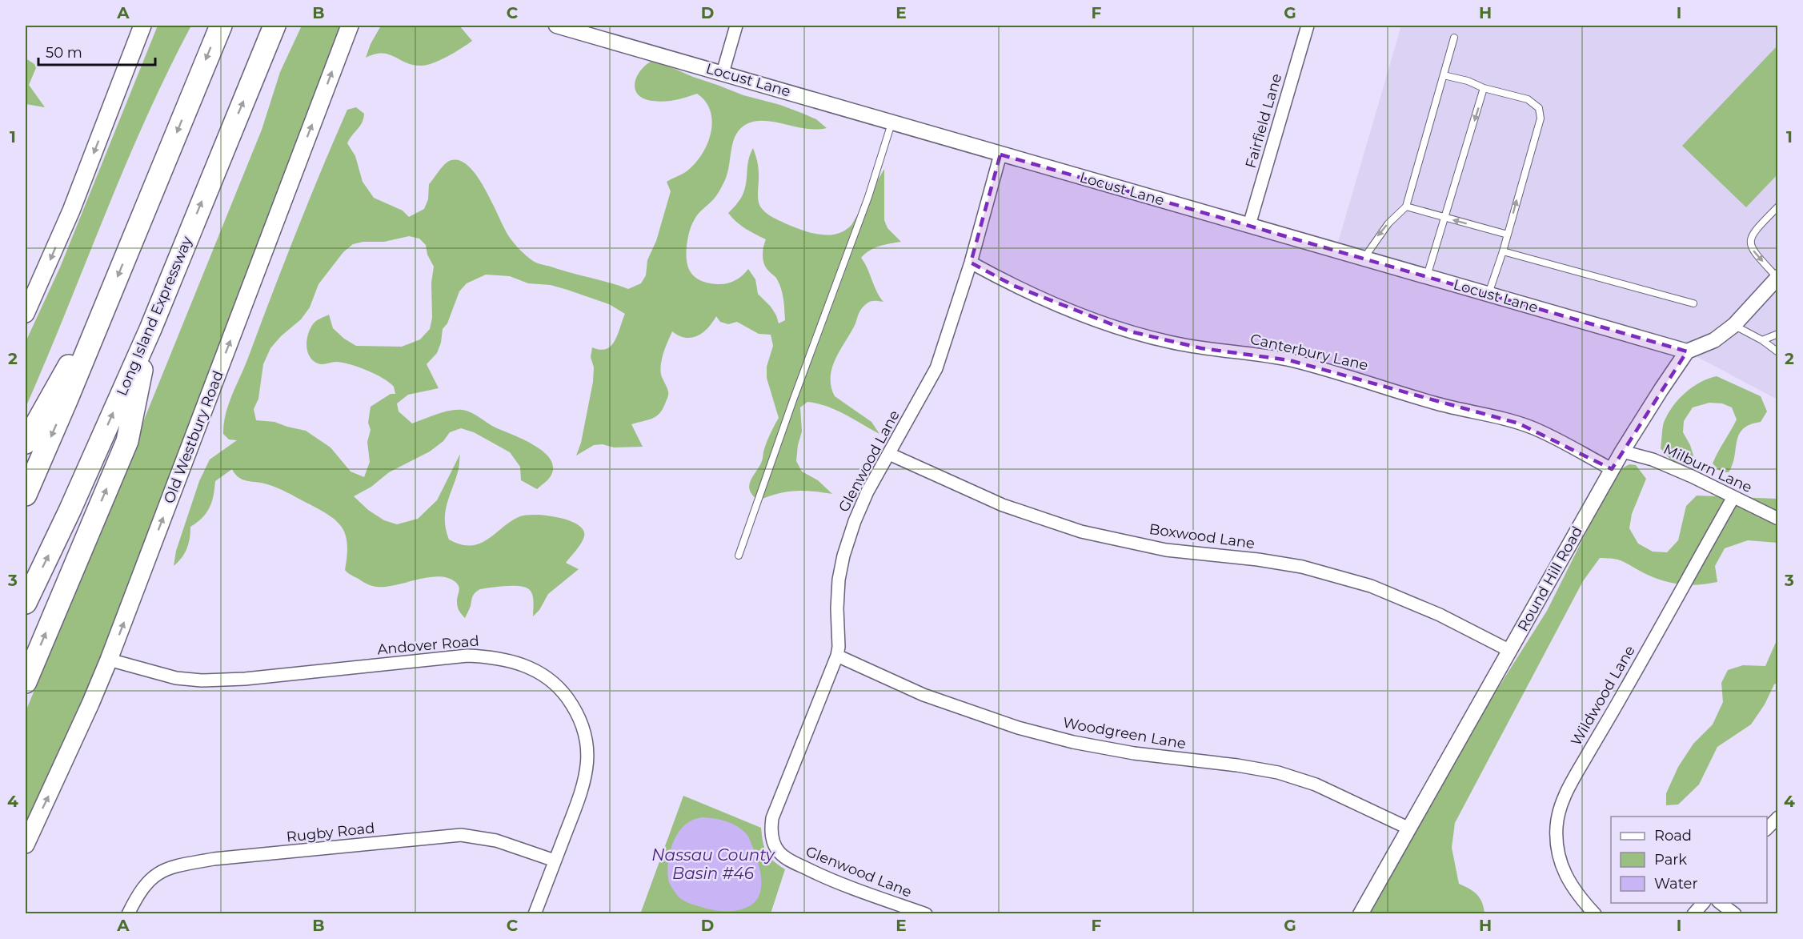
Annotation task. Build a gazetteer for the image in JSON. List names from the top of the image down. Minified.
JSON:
{"streets":{"highway":["Long Island Expressway"],"main road":["Old Westbury Road"],"street":["Locust Lane","Fairfield Lane","Canterbury Lane","Glenwood Lane","Milburn Lane","Boxwood Lane","Round Hill Road","Andover Road","Wildwood Lane","Woodgreen Lane","Rugby Road"]},"crossings":[["Locust Lane","Fairfield Lane"],["Locust Lane","Glenwood Lane"],["Locust Lane","Round Hill Road"],["Canterbury Lane","Glenwood Lane"],["Canterbury Lane","Round Hill Road"],["Old Westbury Road","Andover Road"],["Glenwood Lane","Boxwood Lane"],["Glenwood Lane","Woodgreen Lane"],["Milburn Lane","Round Hill Road"],["Milburn Lane","Wildwood Lane"],["Boxwood Lane","Round Hill Road"],["Round Hill Road","Woodgreen Lane"],["Andover Road","Rugby Road"]],"one_way":["Old Westbury Road"],"water":["Nassau County Basin #46"],"legend":["Road","Park","Water"],"scale_bar":"50 m","grid":{"columns":["A","B","C","D","E","F","G","H","I"],"rows":["1","2","3","4"]}}
